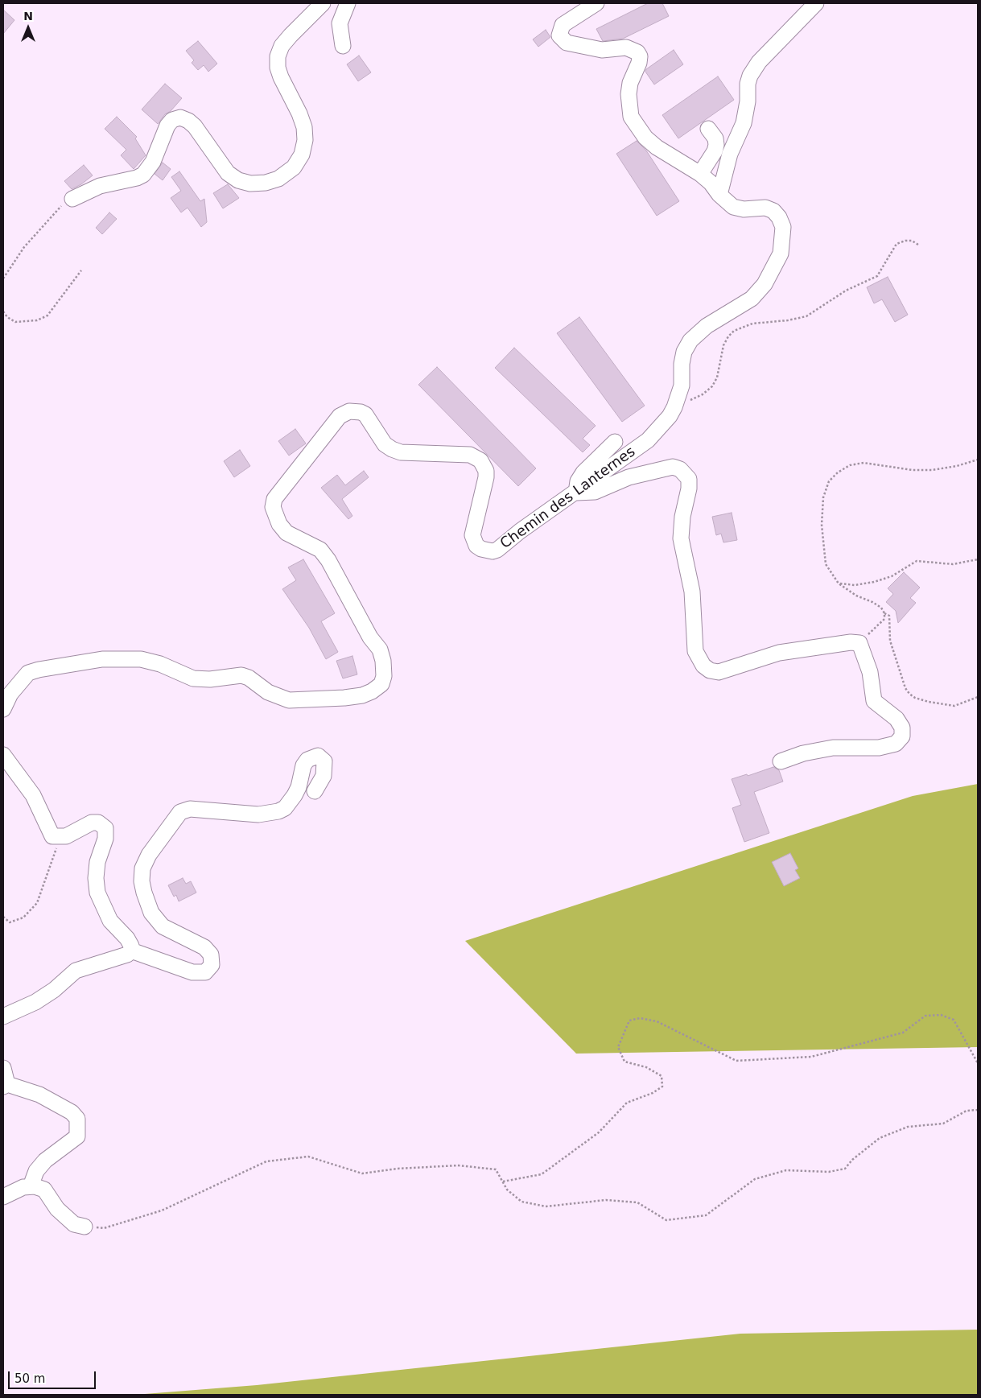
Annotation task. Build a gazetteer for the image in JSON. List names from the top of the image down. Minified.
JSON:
{"streets":{"street":["Chemin des Lanternes"]},"scale_bar":"50 m","north":"top"}
